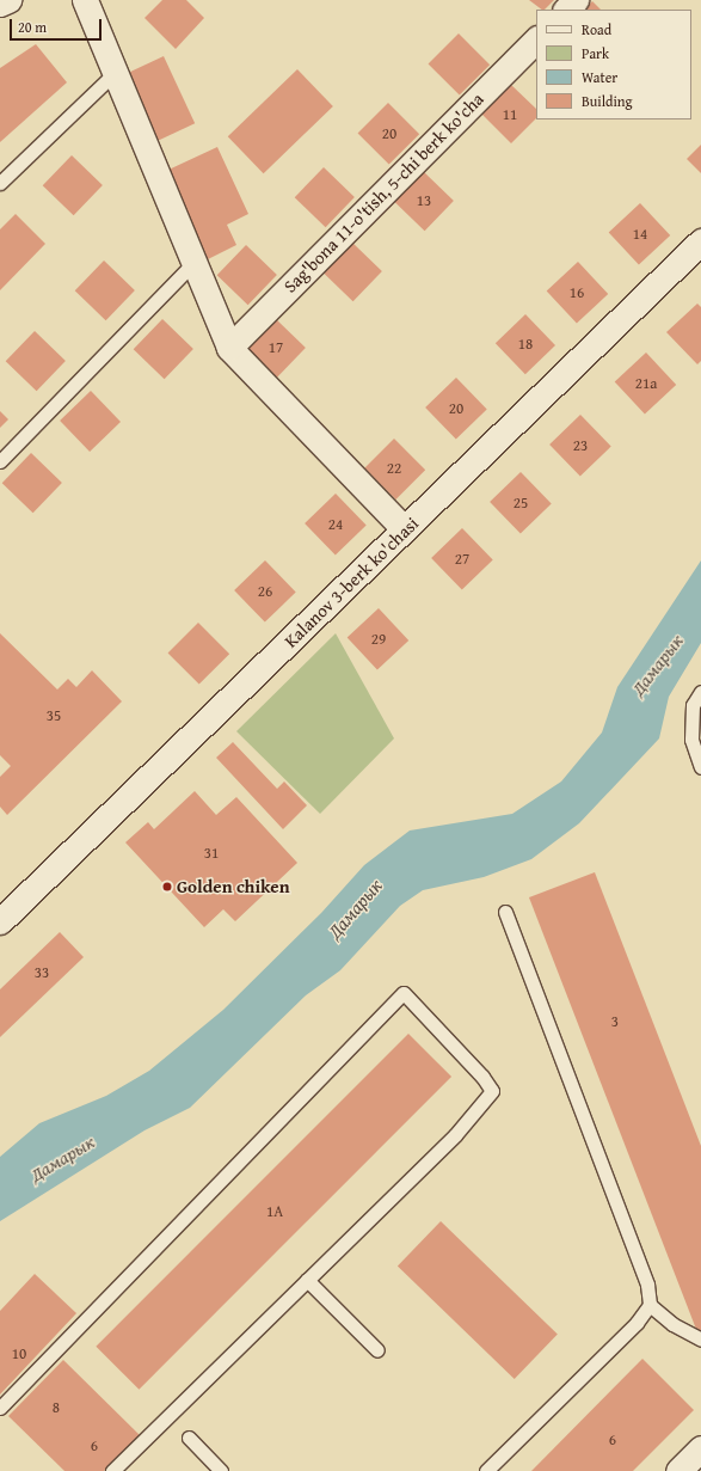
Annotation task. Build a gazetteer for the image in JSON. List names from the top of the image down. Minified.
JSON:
{"streets":{"street":["Sag'bona 11-o'tish, 5-chi berk ko'cha","Kalanov 3-berk ko'chasi"]},"water":["Дамарык"],"places":["Golden chiken"],"house_numbers":["11","20","13","14","16","18","17","21a","20","23","22","25","24","27","26","29","35","31","33","3","1А","10","8","6","6"],"legend":["Road","Park","Water","Building"],"scale_bar":"20 m"}
